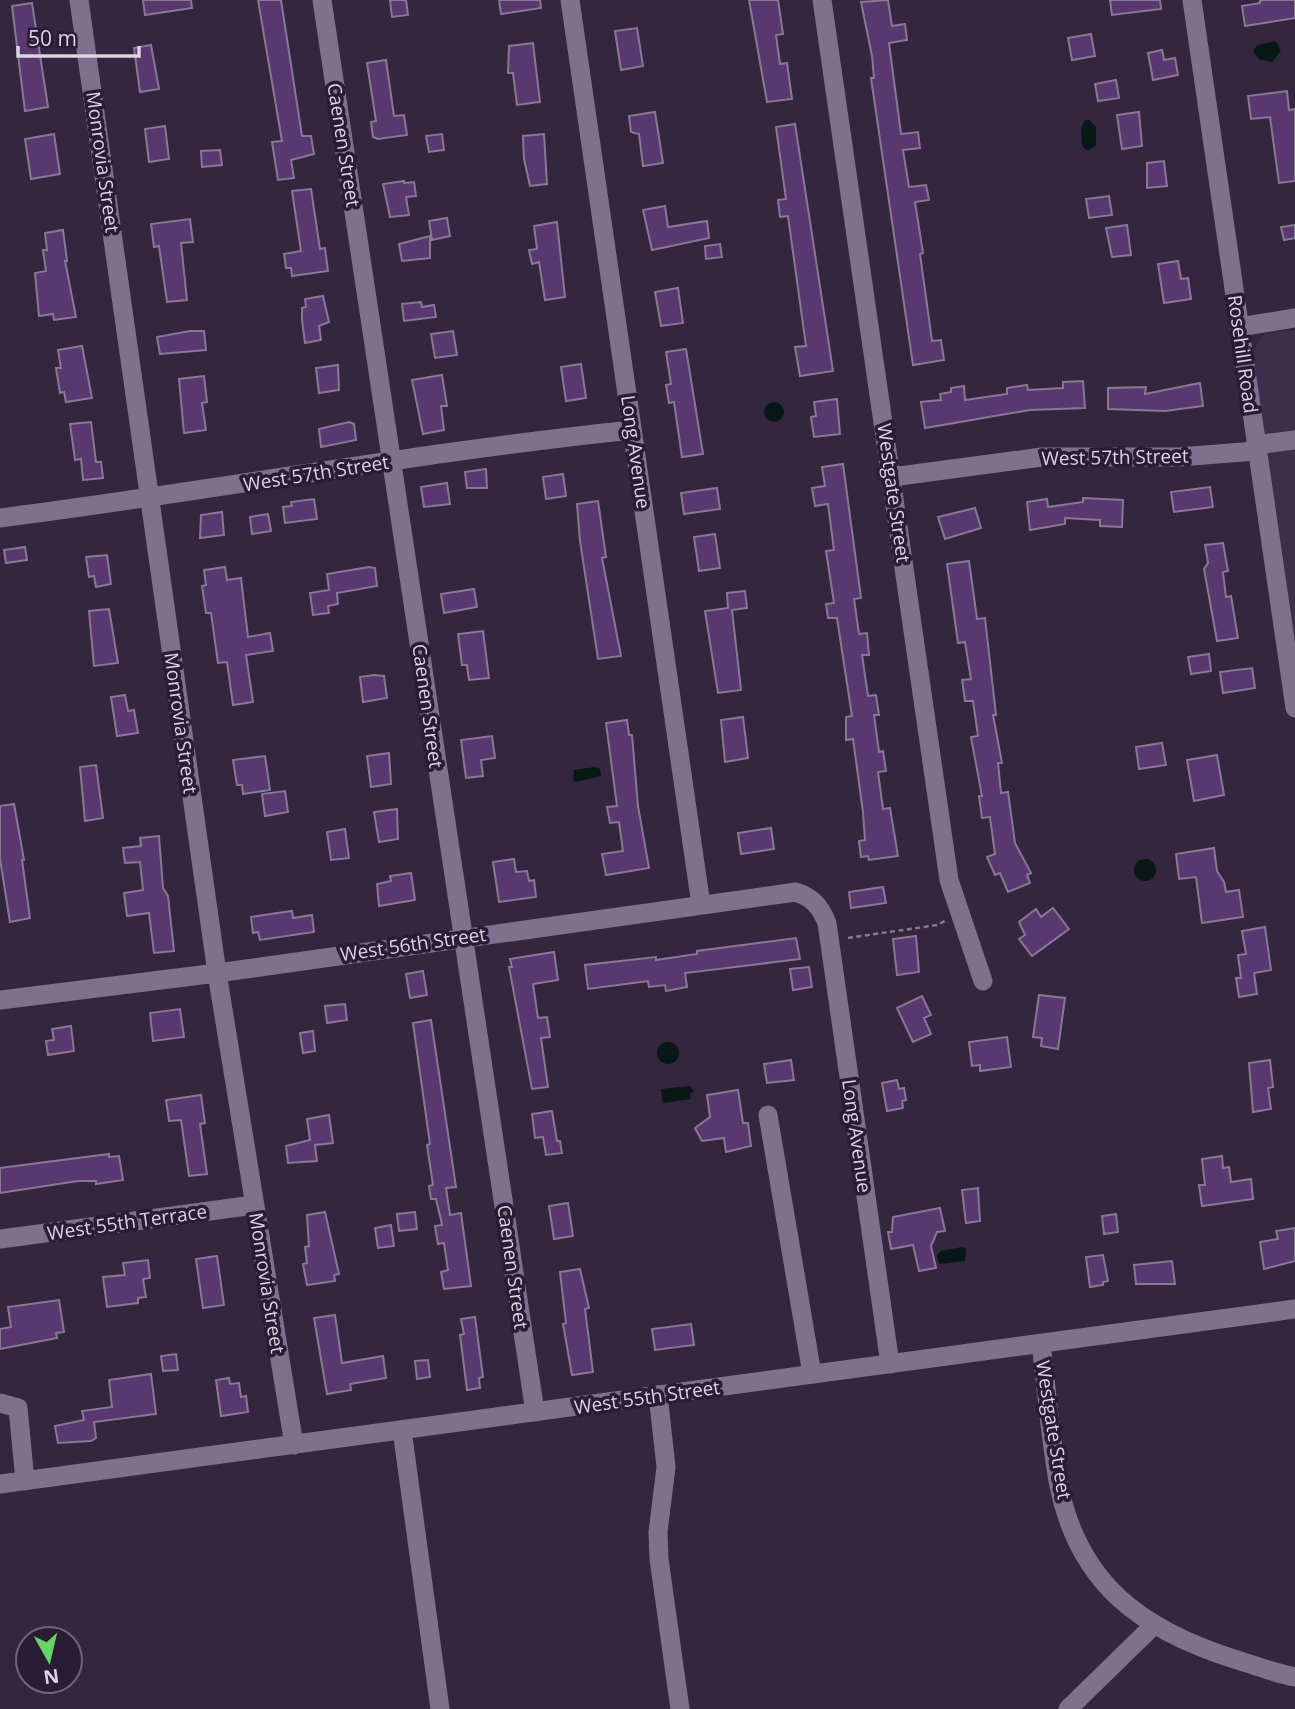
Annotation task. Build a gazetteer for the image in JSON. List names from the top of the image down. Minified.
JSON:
{"streets":{"street":["Caenen Street","Monrovia Street","Rosehill Road","Long Avenue","West 57th Street","Westgate Street","West 56th Street","West 55th Terrace","West 55th Street"]},"crossings":[["Caenen Street","West 57th Street"],["Caenen Street","West 56th Street"],["Caenen Street","West 55th Street"],["Monrovia Street","West 57th Street"],["Monrovia Street","West 56th Street"],["Monrovia Street","West 55th Terrace"],["Monrovia Street","West 55th Street"],["Rosehill Road","West 57th Street"],["Long Avenue","West 57th Street"],["Long Avenue","West 56th Street"],["Long Avenue","West 55th Street"],["West 57th Street","Westgate Street"],["Westgate Street","West 55th Street"]],"scale_bar":"50 m","north":"bottom"}
